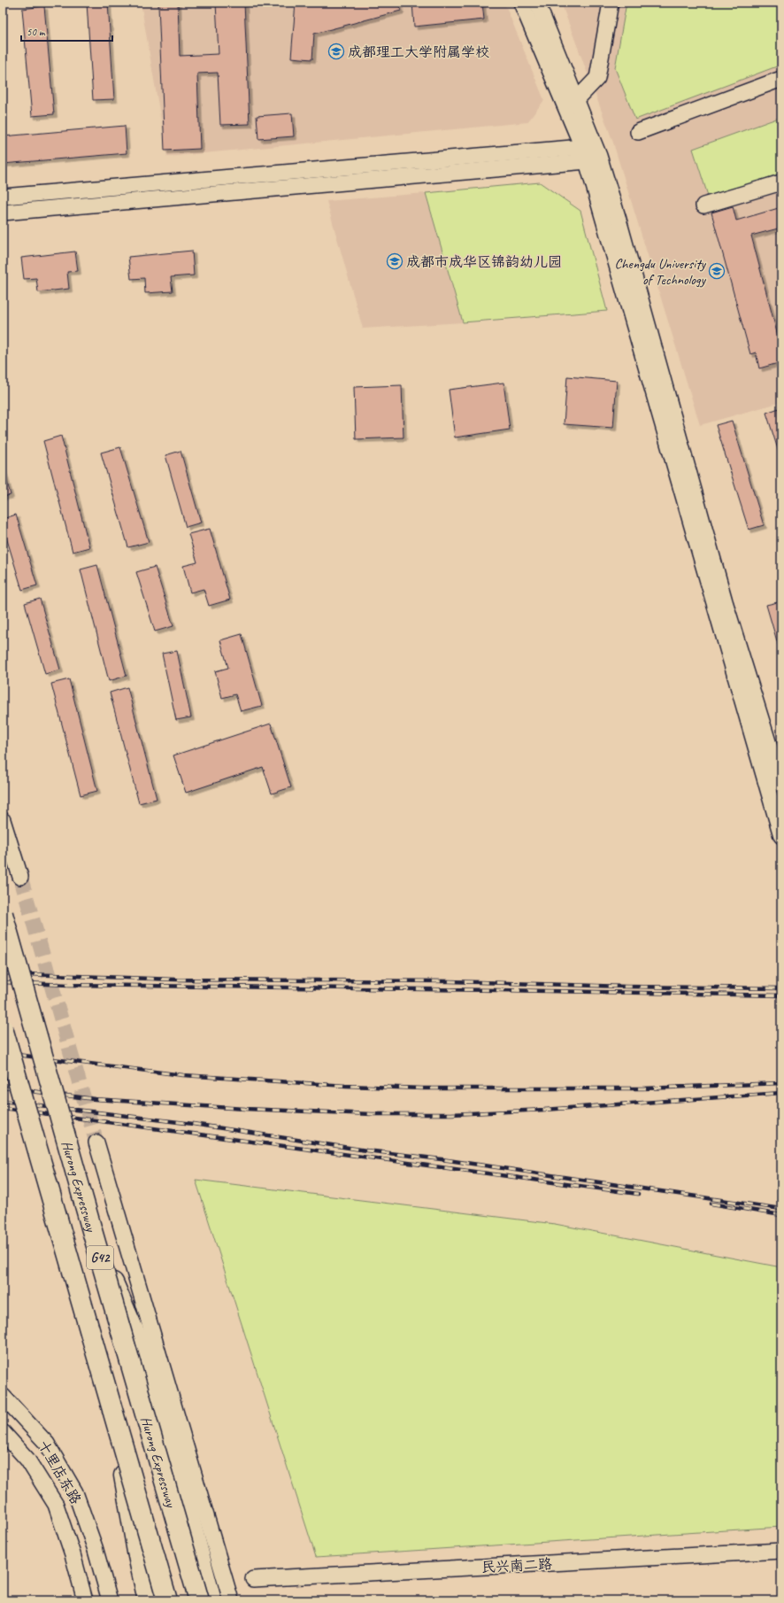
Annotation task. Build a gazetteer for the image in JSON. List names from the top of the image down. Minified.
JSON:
{"streets":{"highway":["Hurong Expressway","G42"],"street":["十里店东路","民兴南二路"]},"places":{"school or university":["成都理工大学附属学校","成都市成华区锦韵幼儿园","Chengdu University of Technology"]},"scale_bar":"50 m"}
